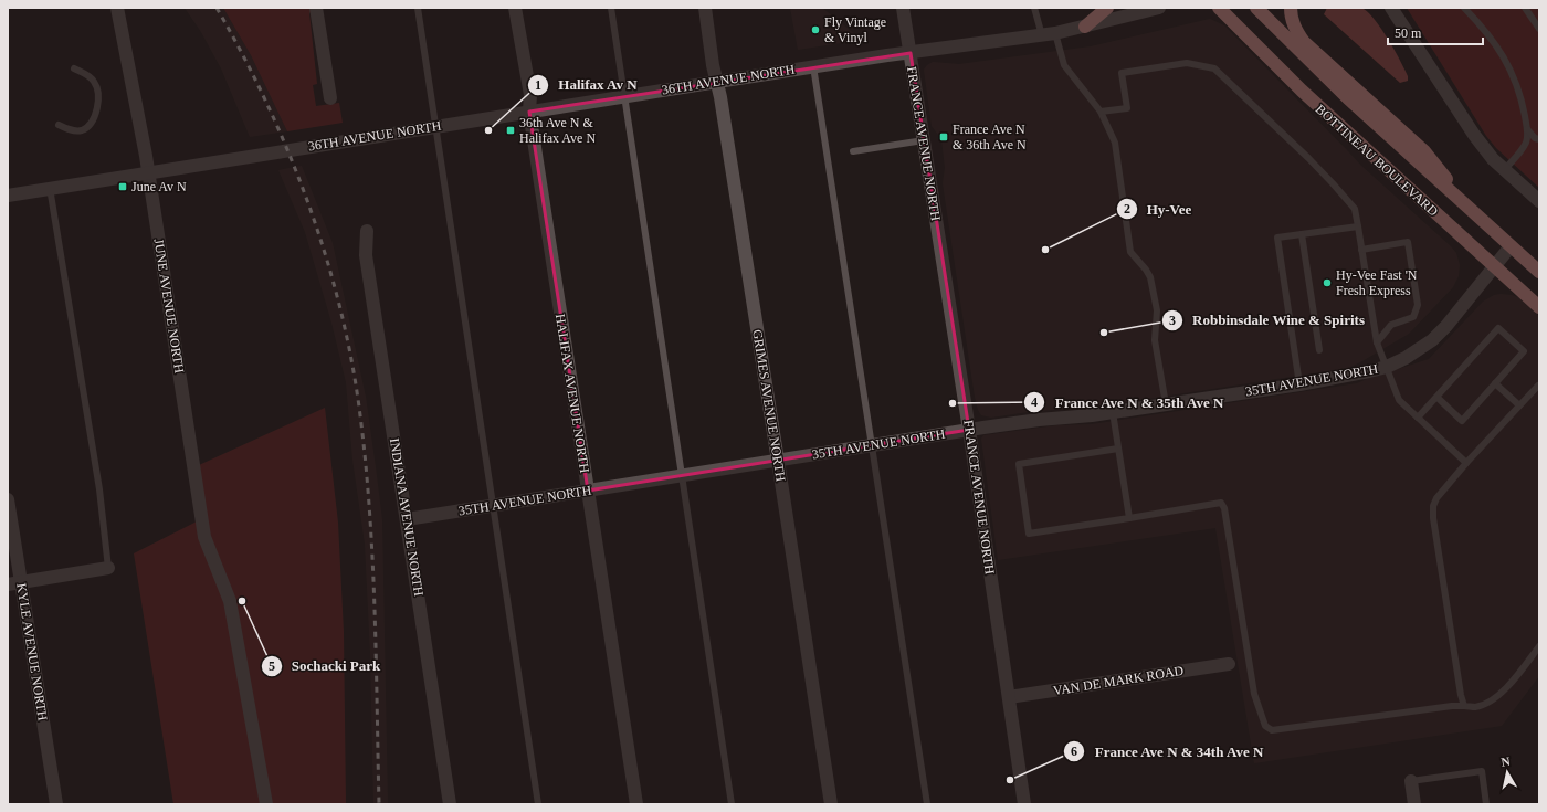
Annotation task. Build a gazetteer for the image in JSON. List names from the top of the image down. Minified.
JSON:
{"streets":{"main road":["BOTTINEAU BOULEVARD"],"street":["36TH AVENUE NORTH","FRANCE AVENUE NORTH","JUNE AVENUE NORTH","35TH AVENUE NORTH","HALIFAX AVENUE NORTH","GRIMES AVENUE NORTH","INDIANA AVENUE NORTH","KYLE AVENUE NORTH","VAN DE MARK ROAD"]},"crossings":[["36TH AVENUE NORTH","FRANCE AVENUE NORTH"],["36TH AVENUE NORTH","JUNE AVENUE NORTH"],["36TH AVENUE NORTH","HALIFAX AVENUE NORTH"],["36TH AVENUE NORTH","GRIMES AVENUE NORTH"],["FRANCE AVENUE NORTH","35TH AVENUE NORTH"],["FRANCE AVENUE NORTH","VAN DE MARK ROAD"],["BOTTINEAU BOULEVARD","35TH AVENUE NORTH"],["35TH AVENUE NORTH","HALIFAX AVENUE NORTH"],["35TH AVENUE NORTH","GRIMES AVENUE NORTH"],["35TH AVENUE NORTH","INDIANA AVENUE NORTH"]],"places":{"other":["Fly Vintage & Vinyl","Halifax Av N","Hy-Vee","Hy-Vee Fast 'N Fresh Express","Robbinsdale Wine & Spirits","France Ave N & 35th Ave N","Sochacki Park","France Ave N & 34th Ave N"],"transit":["36th Ave N & Halifax Ave N","France Ave N & 36th Ave N","June Av N"]},"scale_bar":"50 m","north":"top"}
